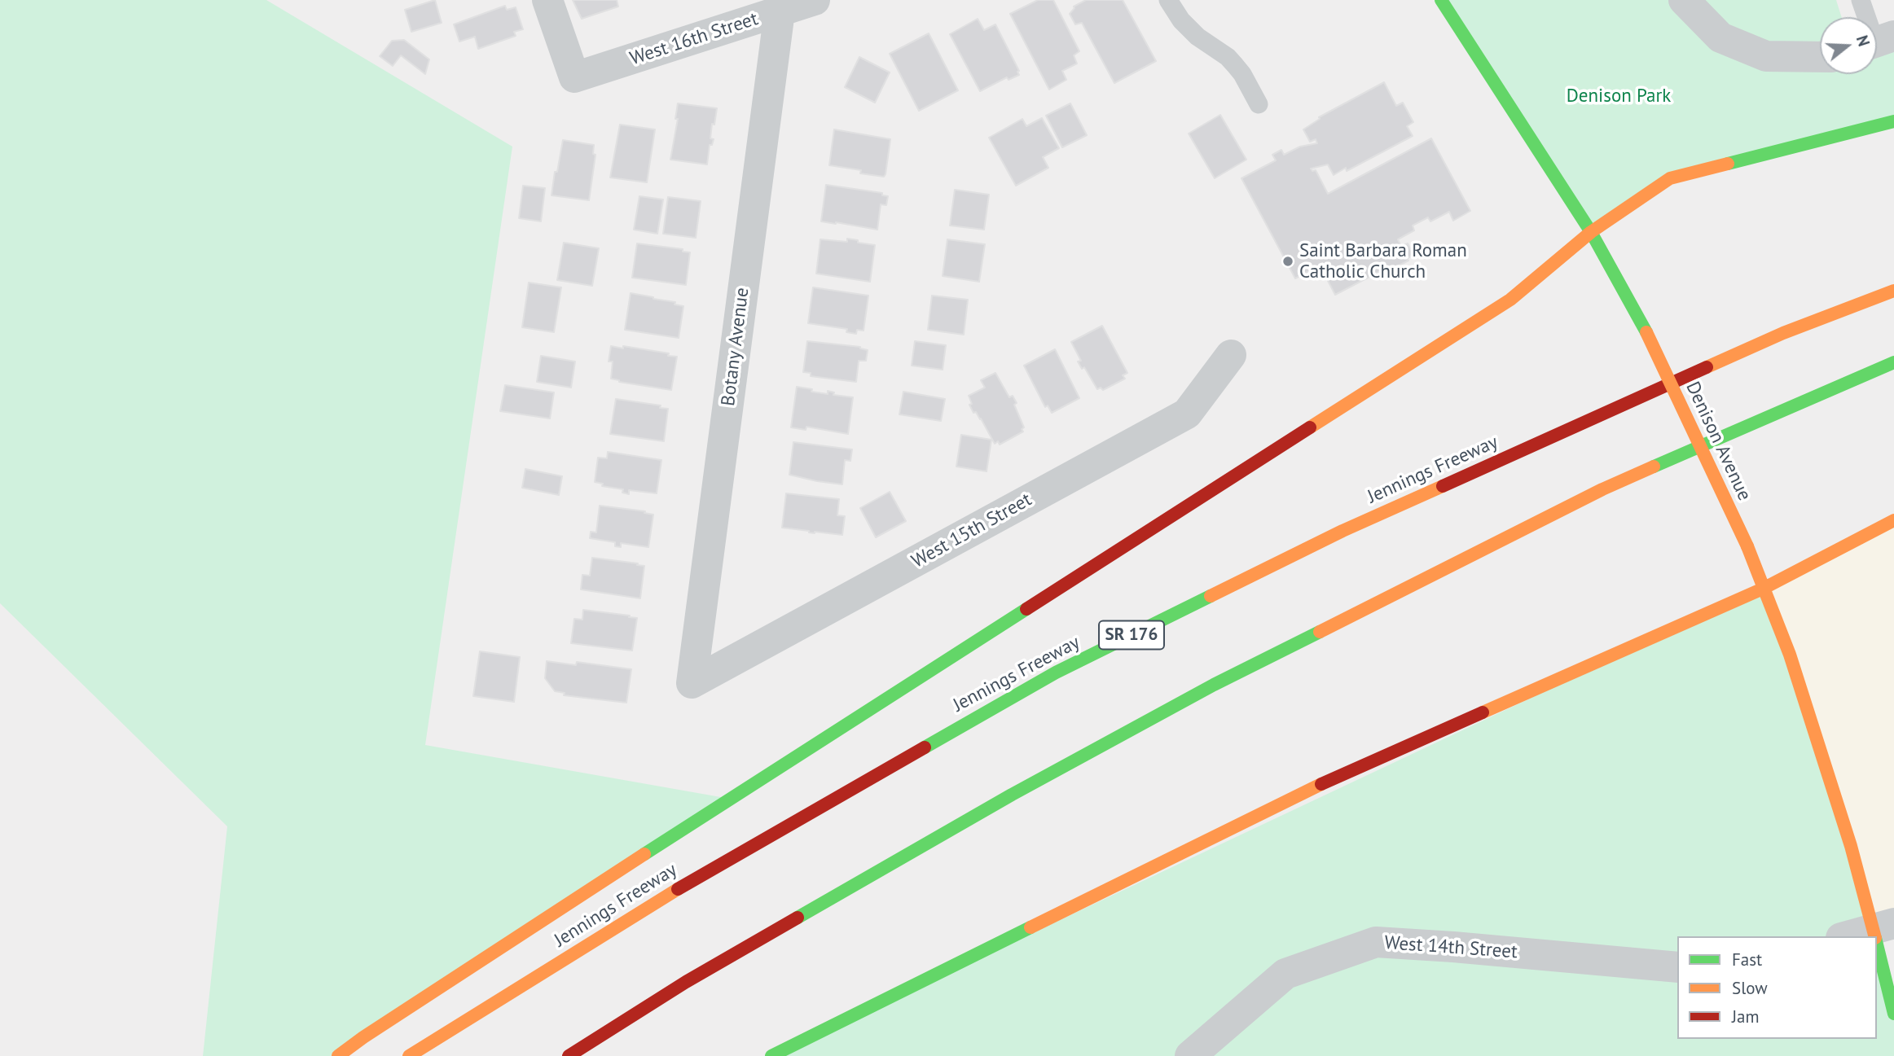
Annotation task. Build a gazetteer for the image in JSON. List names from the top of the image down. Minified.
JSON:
{"streets":{"main road":["Denison Avenue","Jennings Freeway","SR 176"],"street":["West 16th Street","Botany Avenue","West 15th Street","West 14th Street"]},"crossings":[["West 16th Street","Botany Avenue"],["Botany Avenue","West 15th Street"]],"parks":["Denison Park"],"places":["Saint Barbara Roman Catholic Church"],"legend":["Fast","Slow","Jam"],"north":"right"}
